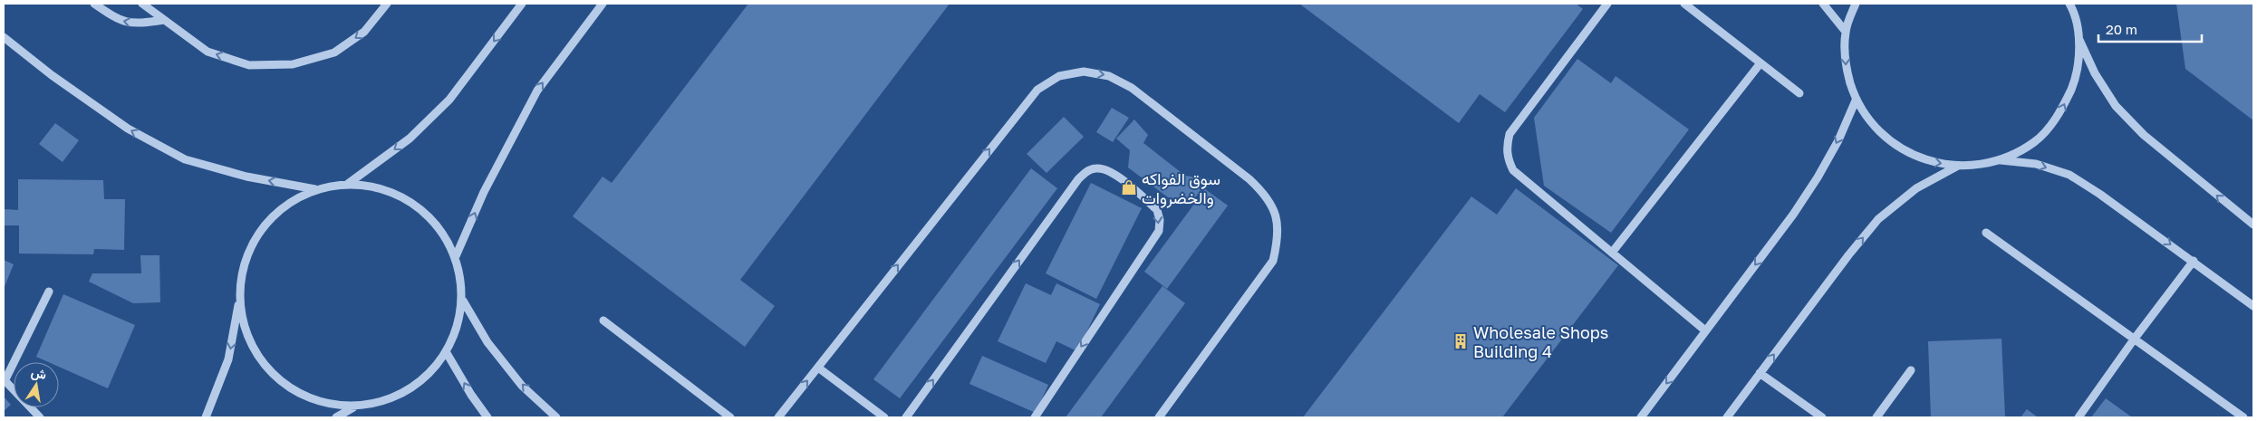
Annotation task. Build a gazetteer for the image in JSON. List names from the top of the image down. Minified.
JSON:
{"places":{"shop":["سوق الفواكه والخضروات"],"building":["Wholesale Shops Building 4"]},"scale_bar":"20 m","north":"top"}
